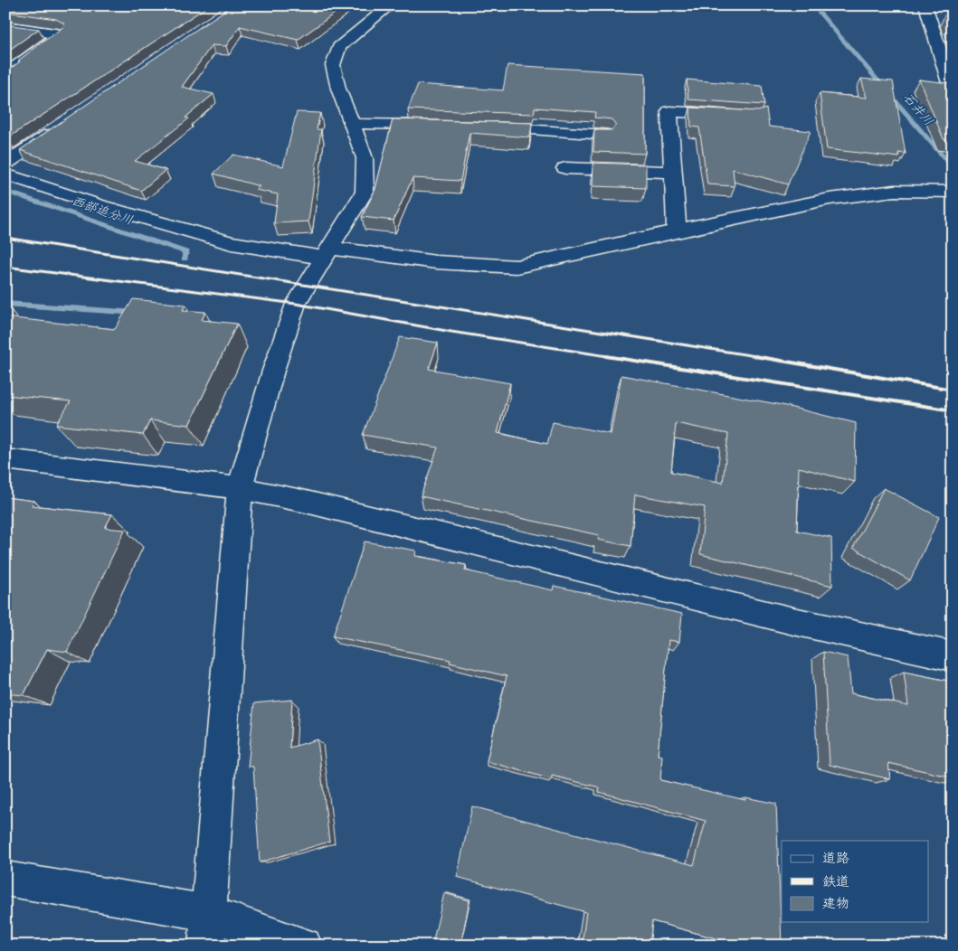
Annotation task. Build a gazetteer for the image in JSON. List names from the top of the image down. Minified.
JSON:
{"water":["石井川","西部追分川"],"legend":["道路","鉄道","建物"]}
